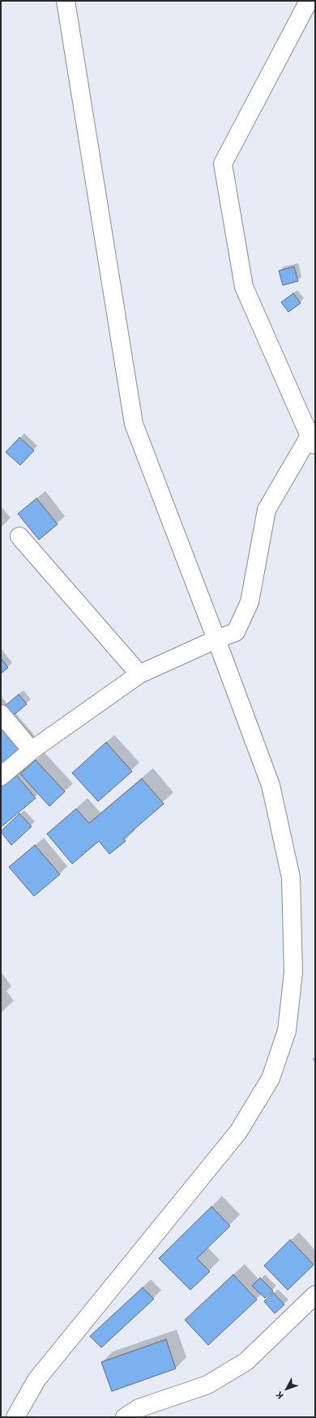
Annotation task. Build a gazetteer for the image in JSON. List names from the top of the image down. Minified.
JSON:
{"north":"bottom left"}
